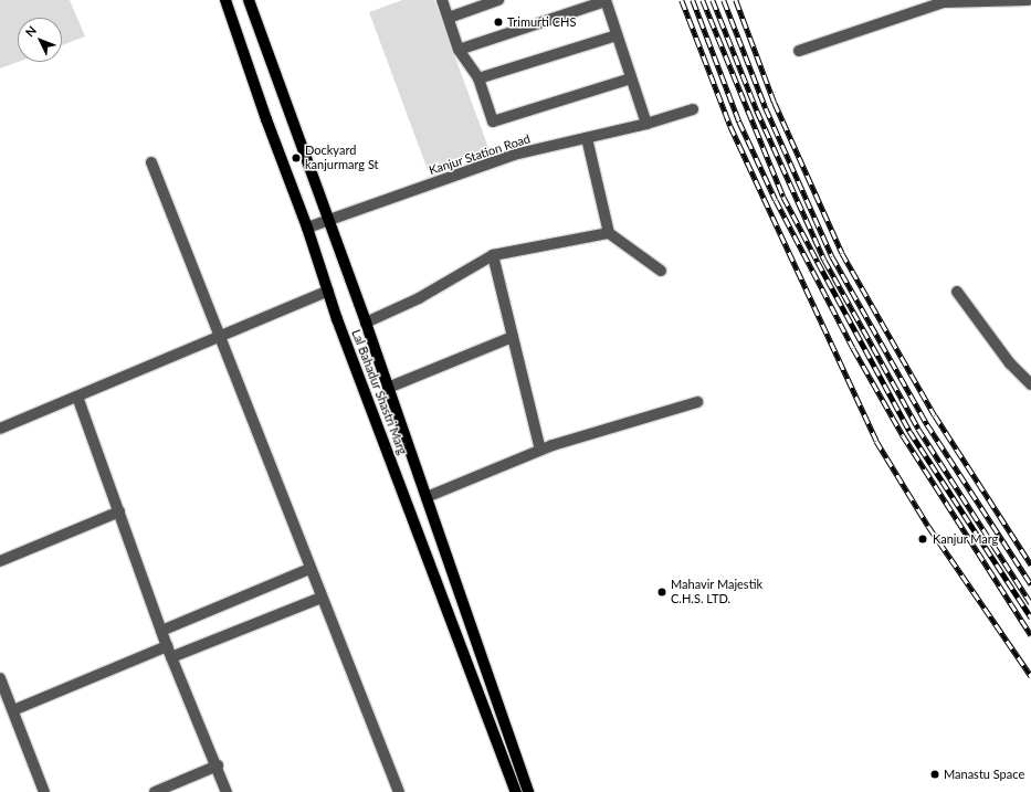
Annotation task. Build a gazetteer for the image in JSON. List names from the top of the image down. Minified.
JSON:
{"streets":{"main road":["Lal Bahadur Shastri Marg"],"street":["Kanjur Station Road"]},"crossings":[["Kanjur Station Road","Lal Bahadur Shastri Marg"]],"places":["Trimurti CHS","Dockyard kanjurmarg St","Kanjur Marg","Mahavir Majestik C.H.S. LTD.","Manastu Space"],"north":"top left"}
